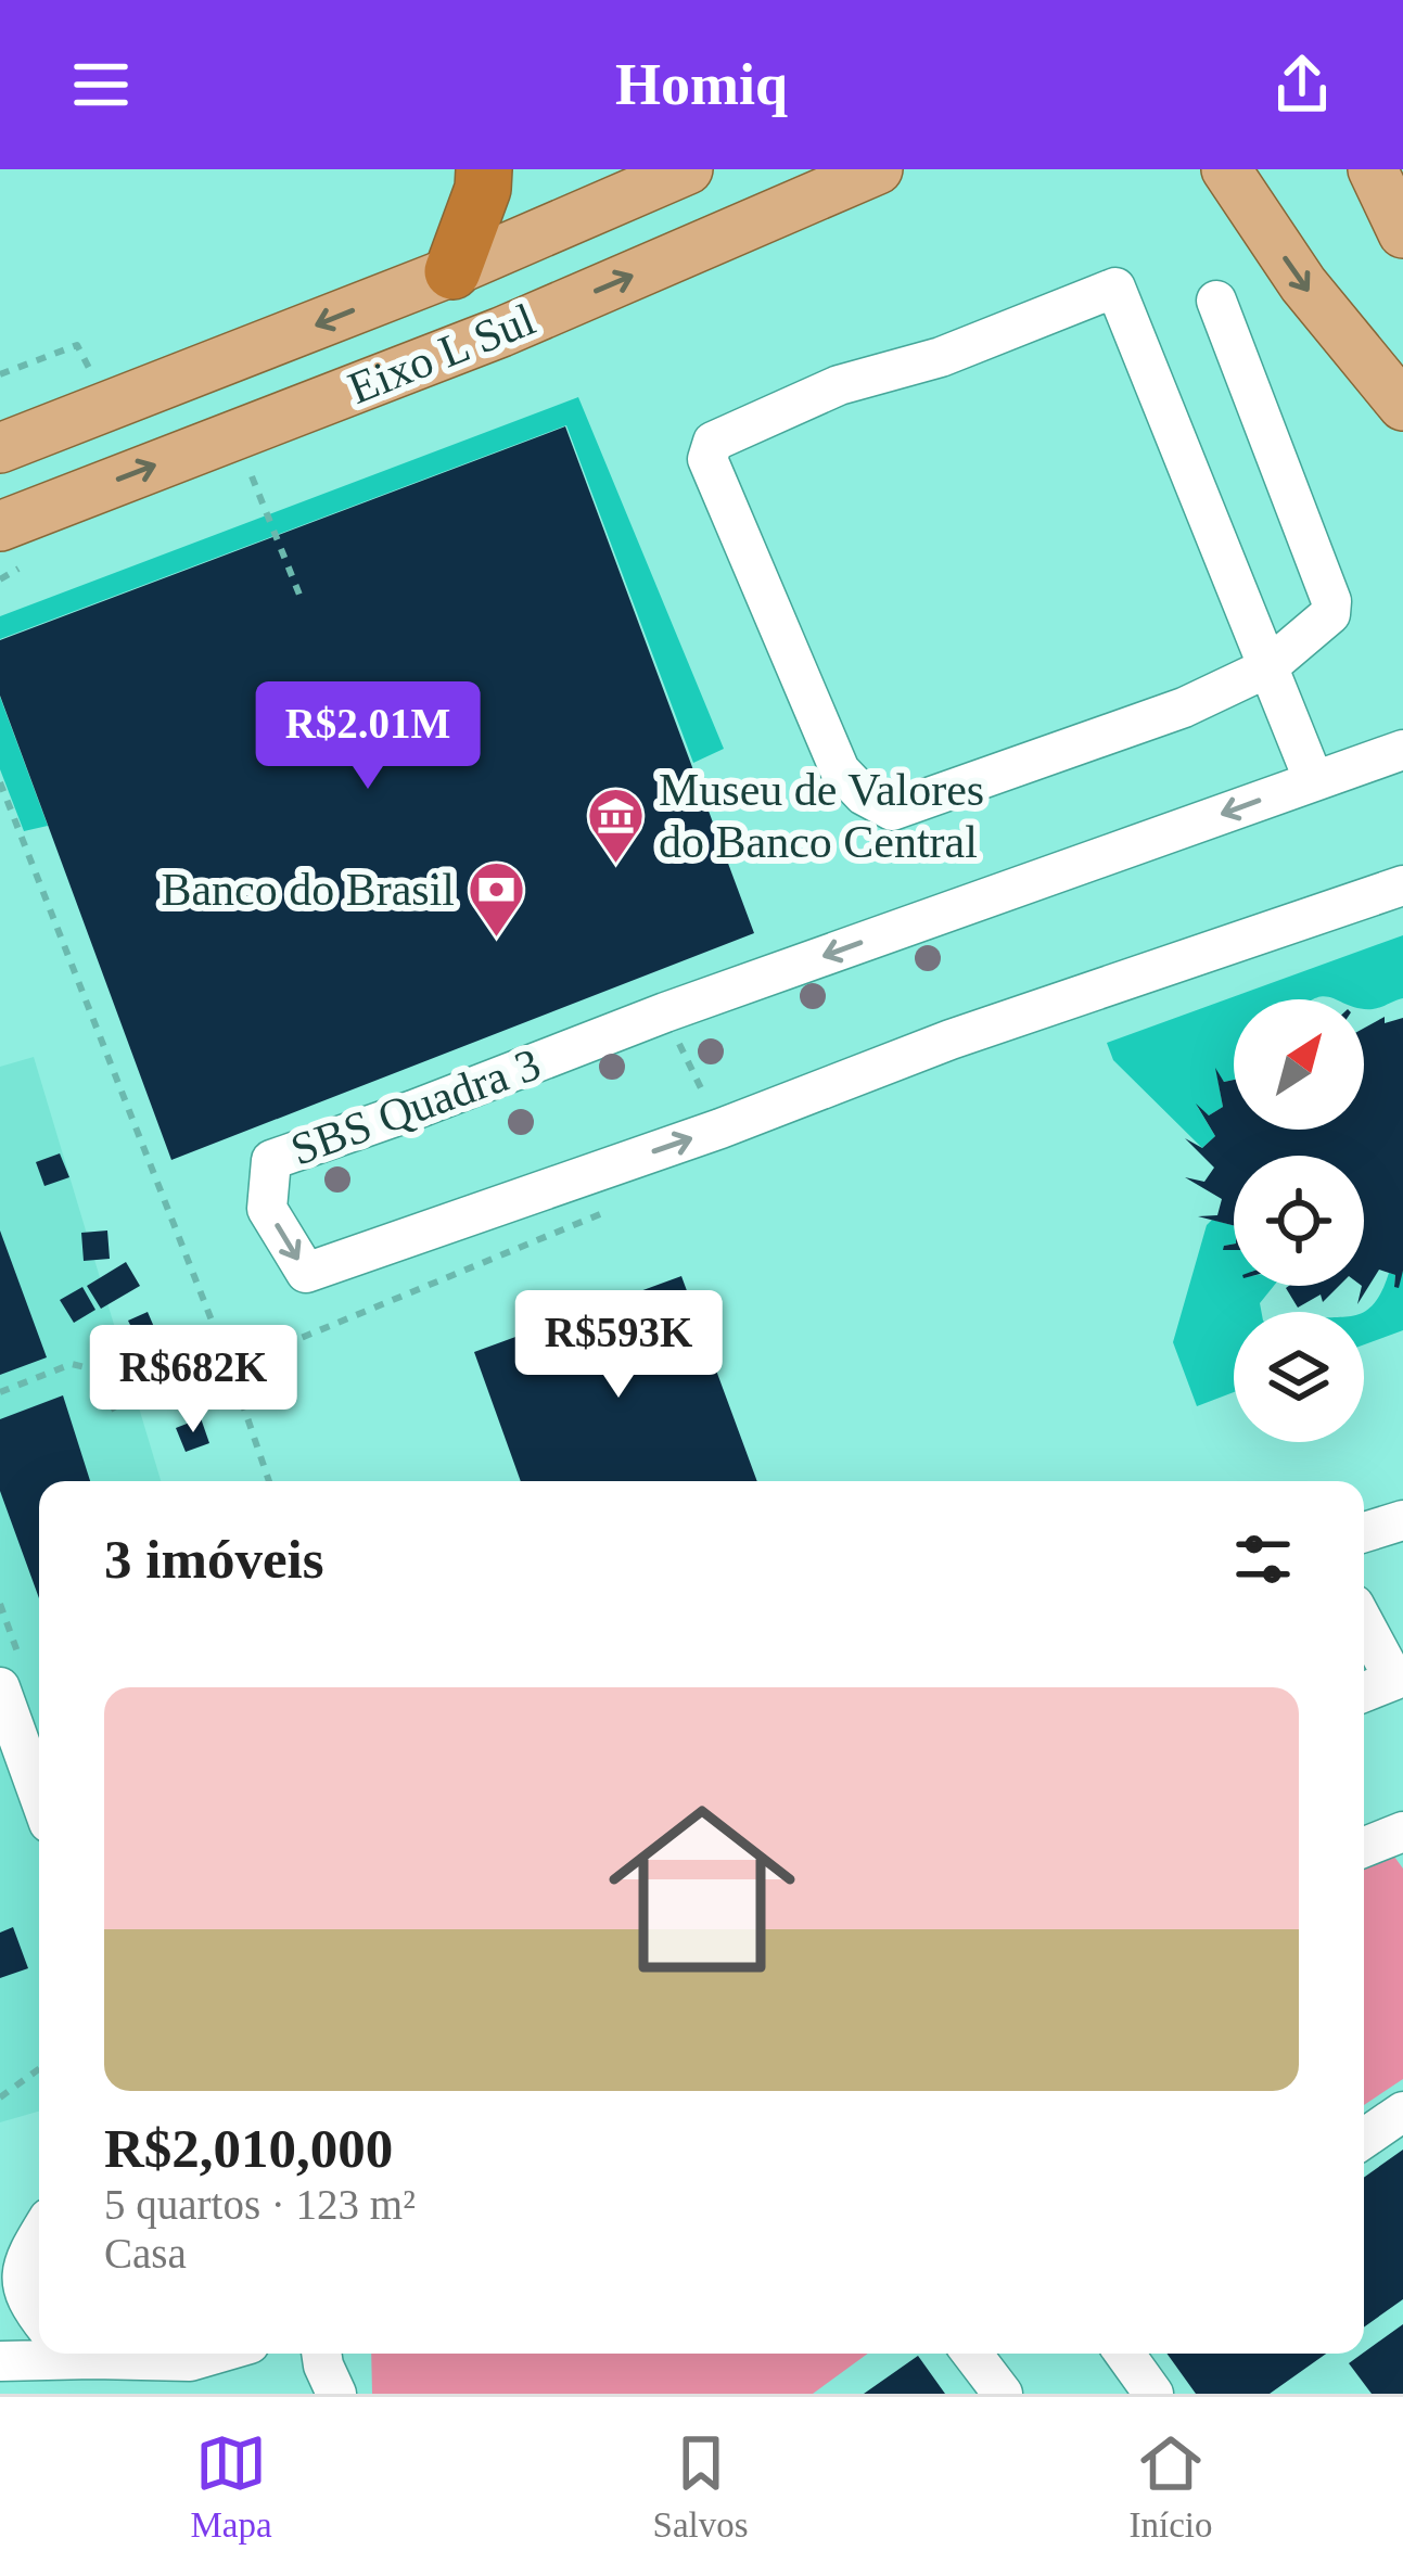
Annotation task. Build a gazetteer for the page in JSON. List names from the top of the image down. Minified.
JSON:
{"streets":{"main road":["Eixo L Sul"],"street":["SBS Quadra 3"]},"places":{"museum":["Museu de Valores do Banco Central"],"bank":["Banco do Brasil"]},"north":"top right","page":{"header":"Homiq","price":["R$2.01M","R$593K","R$682K"],"heading":"3 imóveis","list":[{"name":"R$2,010,000","note":"5 quartos · 123 m² · Casa"}],"tabs":["Mapa","Salvos","Início"]}}
